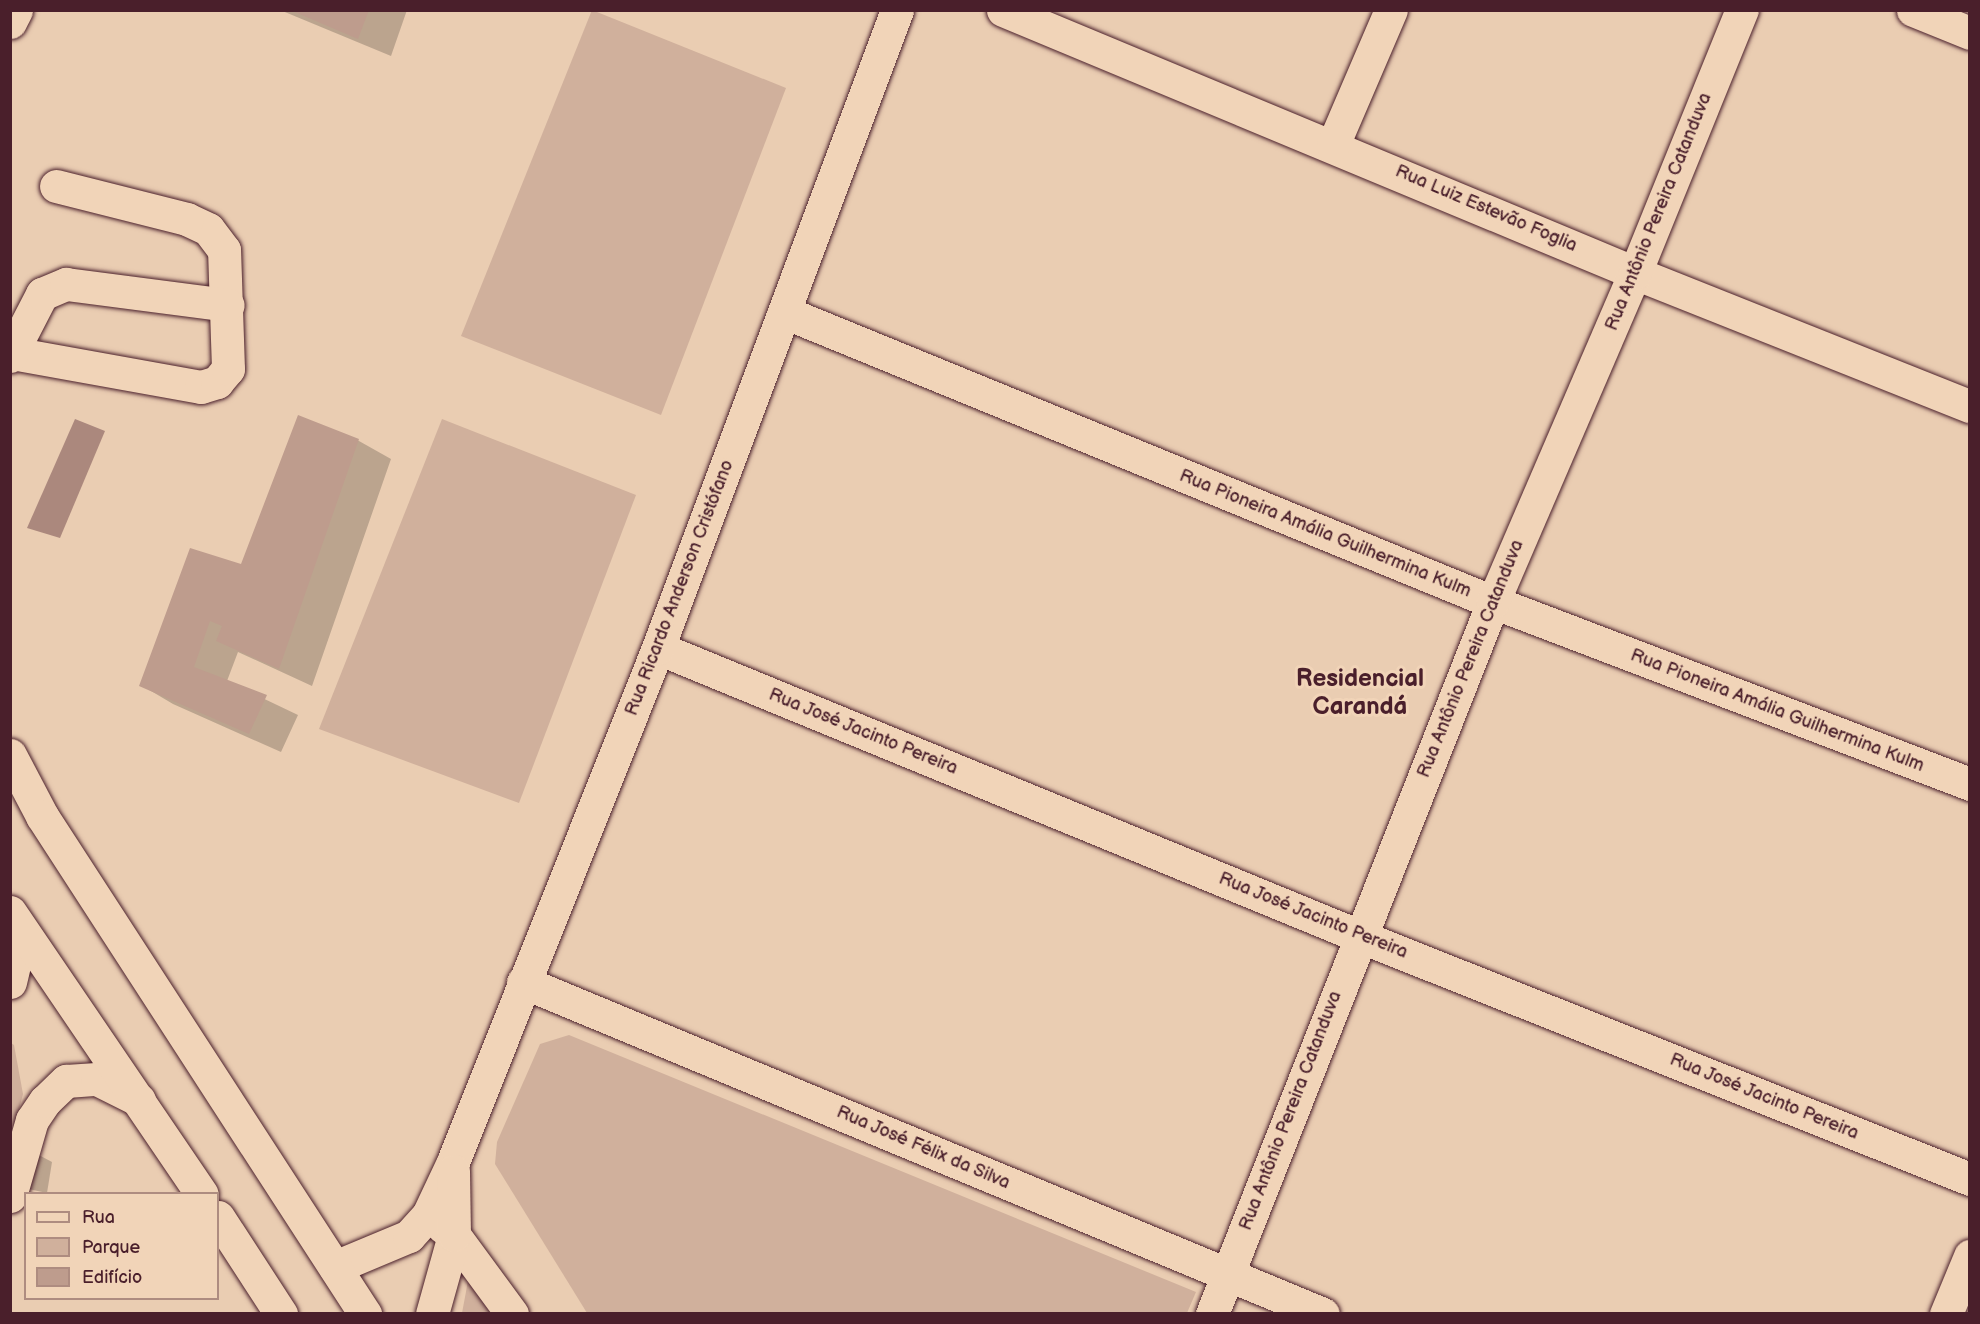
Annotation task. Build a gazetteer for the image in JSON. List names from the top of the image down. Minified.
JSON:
{"streets":{"street":["Rua Luiz Estevão Foglia","Rua Antônio Pereira Catanduva","Rua Pioneira Amália Guilhermina Kulm","Rua Ricardo Anderson Cristófano","Rua José Jacinto Pereira","Rua José Félix da Silva"]},"crossings":[["Rua Luiz Estevão Foglia","Rua Antônio Pereira Catanduva"],["Rua Antônio Pereira Catanduva","Rua Pioneira Amália Guilhermina Kulm"],["Rua Antônio Pereira Catanduva","Rua José Jacinto Pereira"],["Rua Antônio Pereira Catanduva","Rua José Félix da Silva"],["Rua Pioneira Amália Guilhermina Kulm","Rua Ricardo Anderson Cristófano"],["Rua Ricardo Anderson Cristófano","Rua José Jacinto Pereira"],["Rua Ricardo Anderson Cristófano","Rua José Félix da Silva"]],"districts":["Residencial Carandá"],"legend":["Rua","Parque","Edifício"]}
